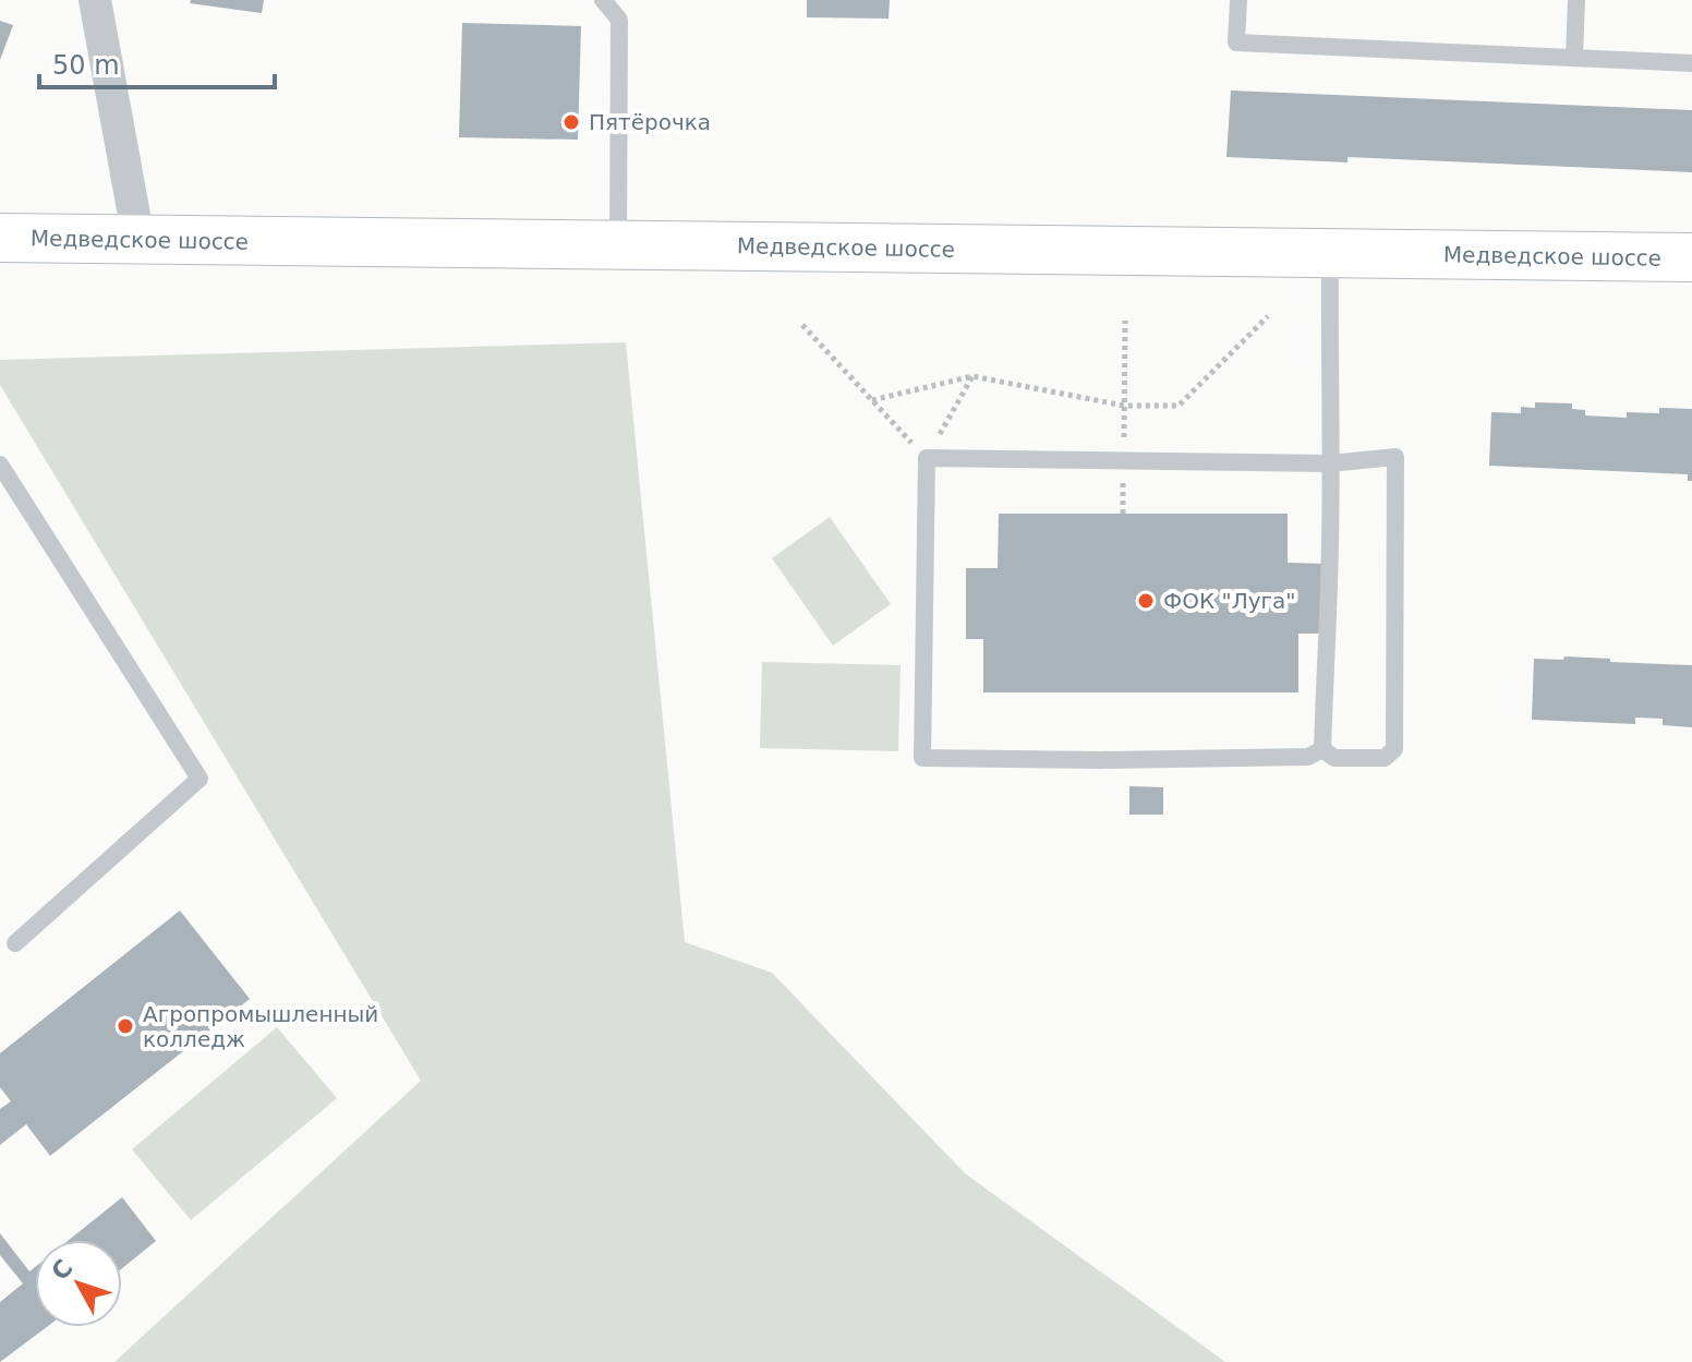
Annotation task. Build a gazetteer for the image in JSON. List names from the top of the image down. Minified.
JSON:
{"streets":{"main road":["Медведское шоссе"]},"places":["Пятёрочка","ФОК \"Луга\"","Агропромышленный колледж"],"scale_bar":"50 m","north":"top left"}
